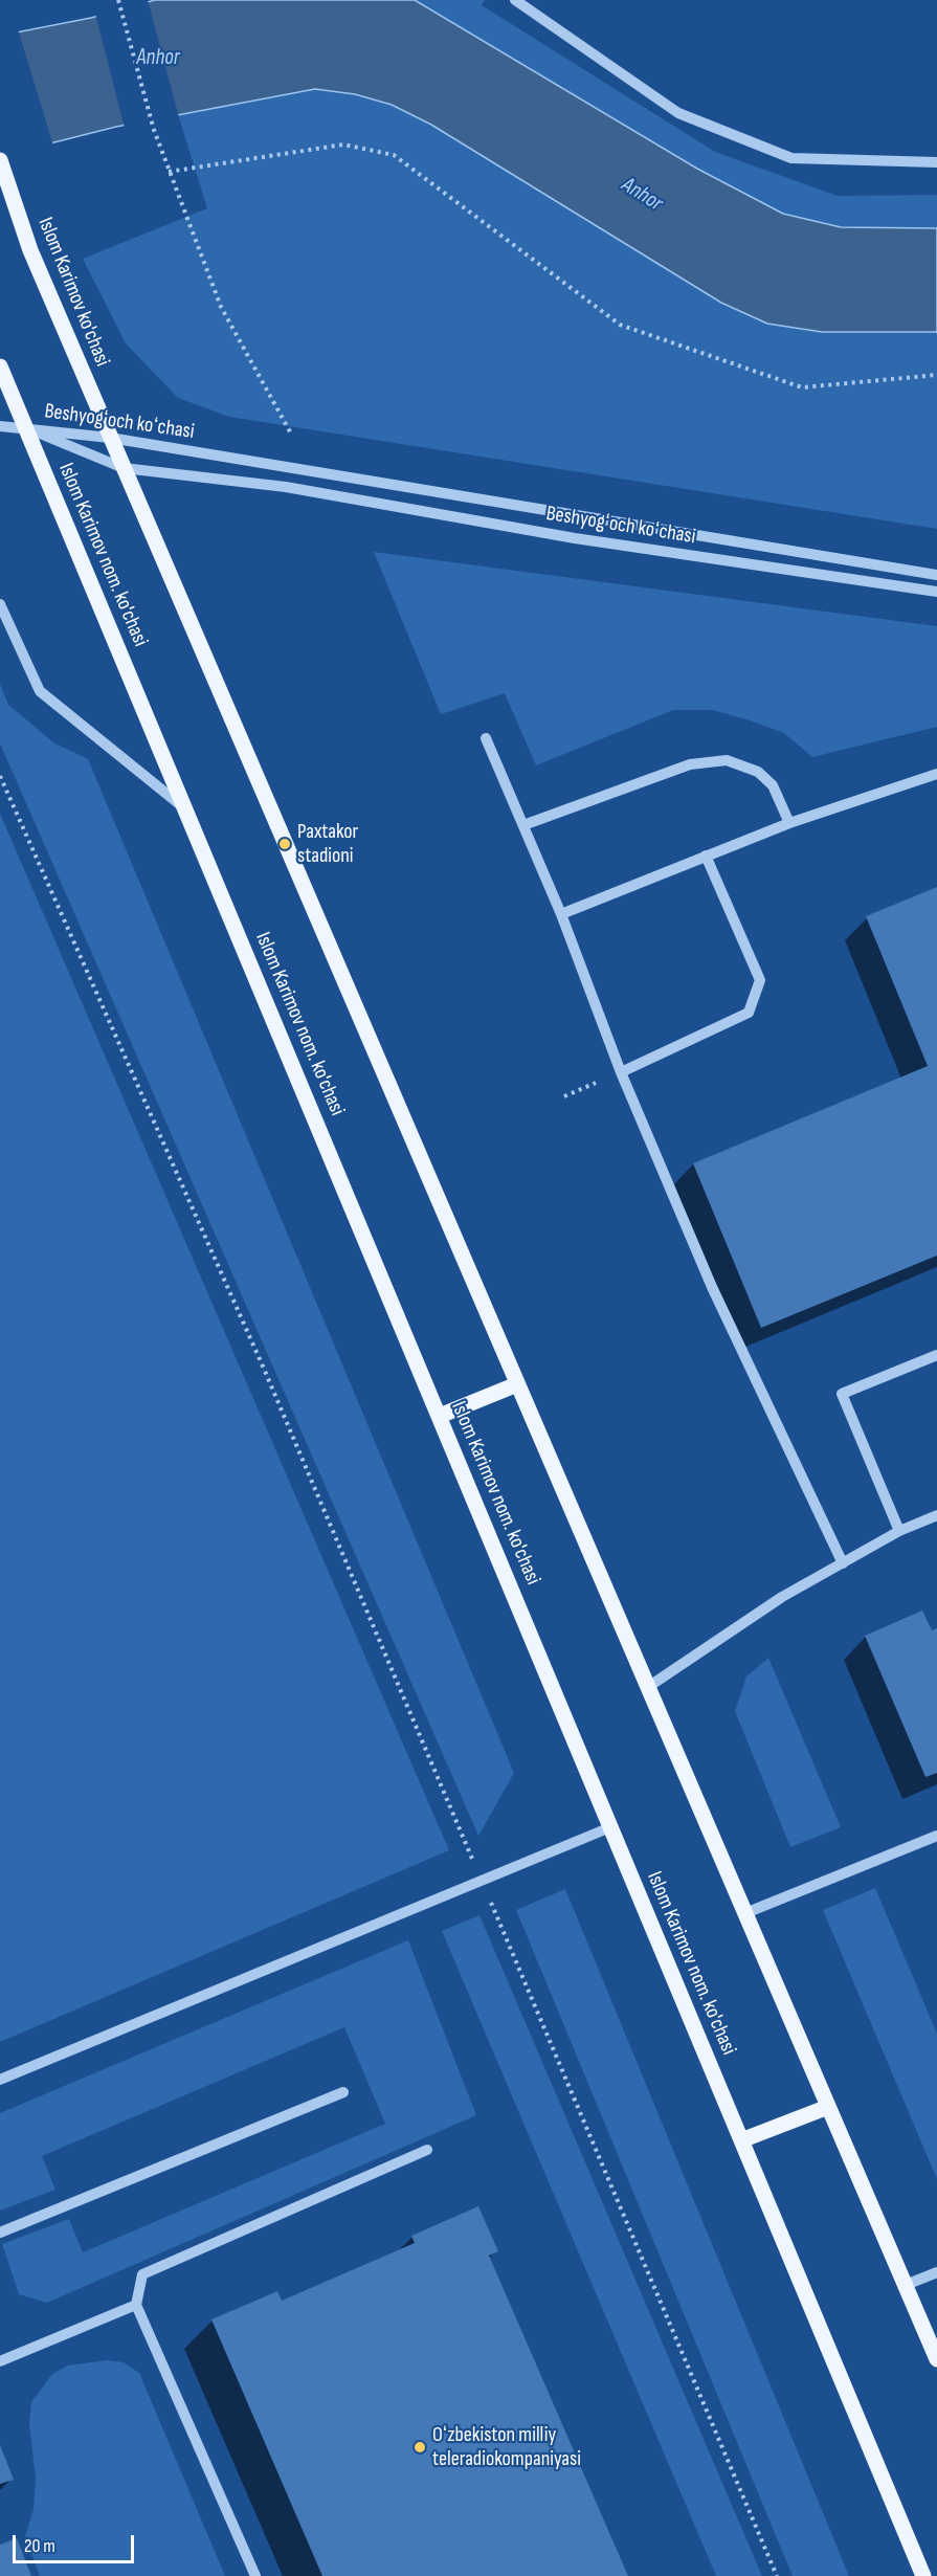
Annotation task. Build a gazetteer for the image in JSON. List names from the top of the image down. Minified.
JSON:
{"streets":{"main road":["Islom Karimov ko'chasi","Islom Karimov nom. ko'chasi"],"street":["Beshyogʻoch koʻchasi"]},"crossings":[["Islom Karimov ko'chasi","Beshyogʻoch koʻchasi"],["Beshyogʻoch koʻchasi","Islom Karimov nom. ko'chasi"]],"water":["Anhor"],"places":["Paxtakor stadioni","Oʻzbekiston milliy teleradiokompaniyasi"],"scale_bar":"20 m"}
